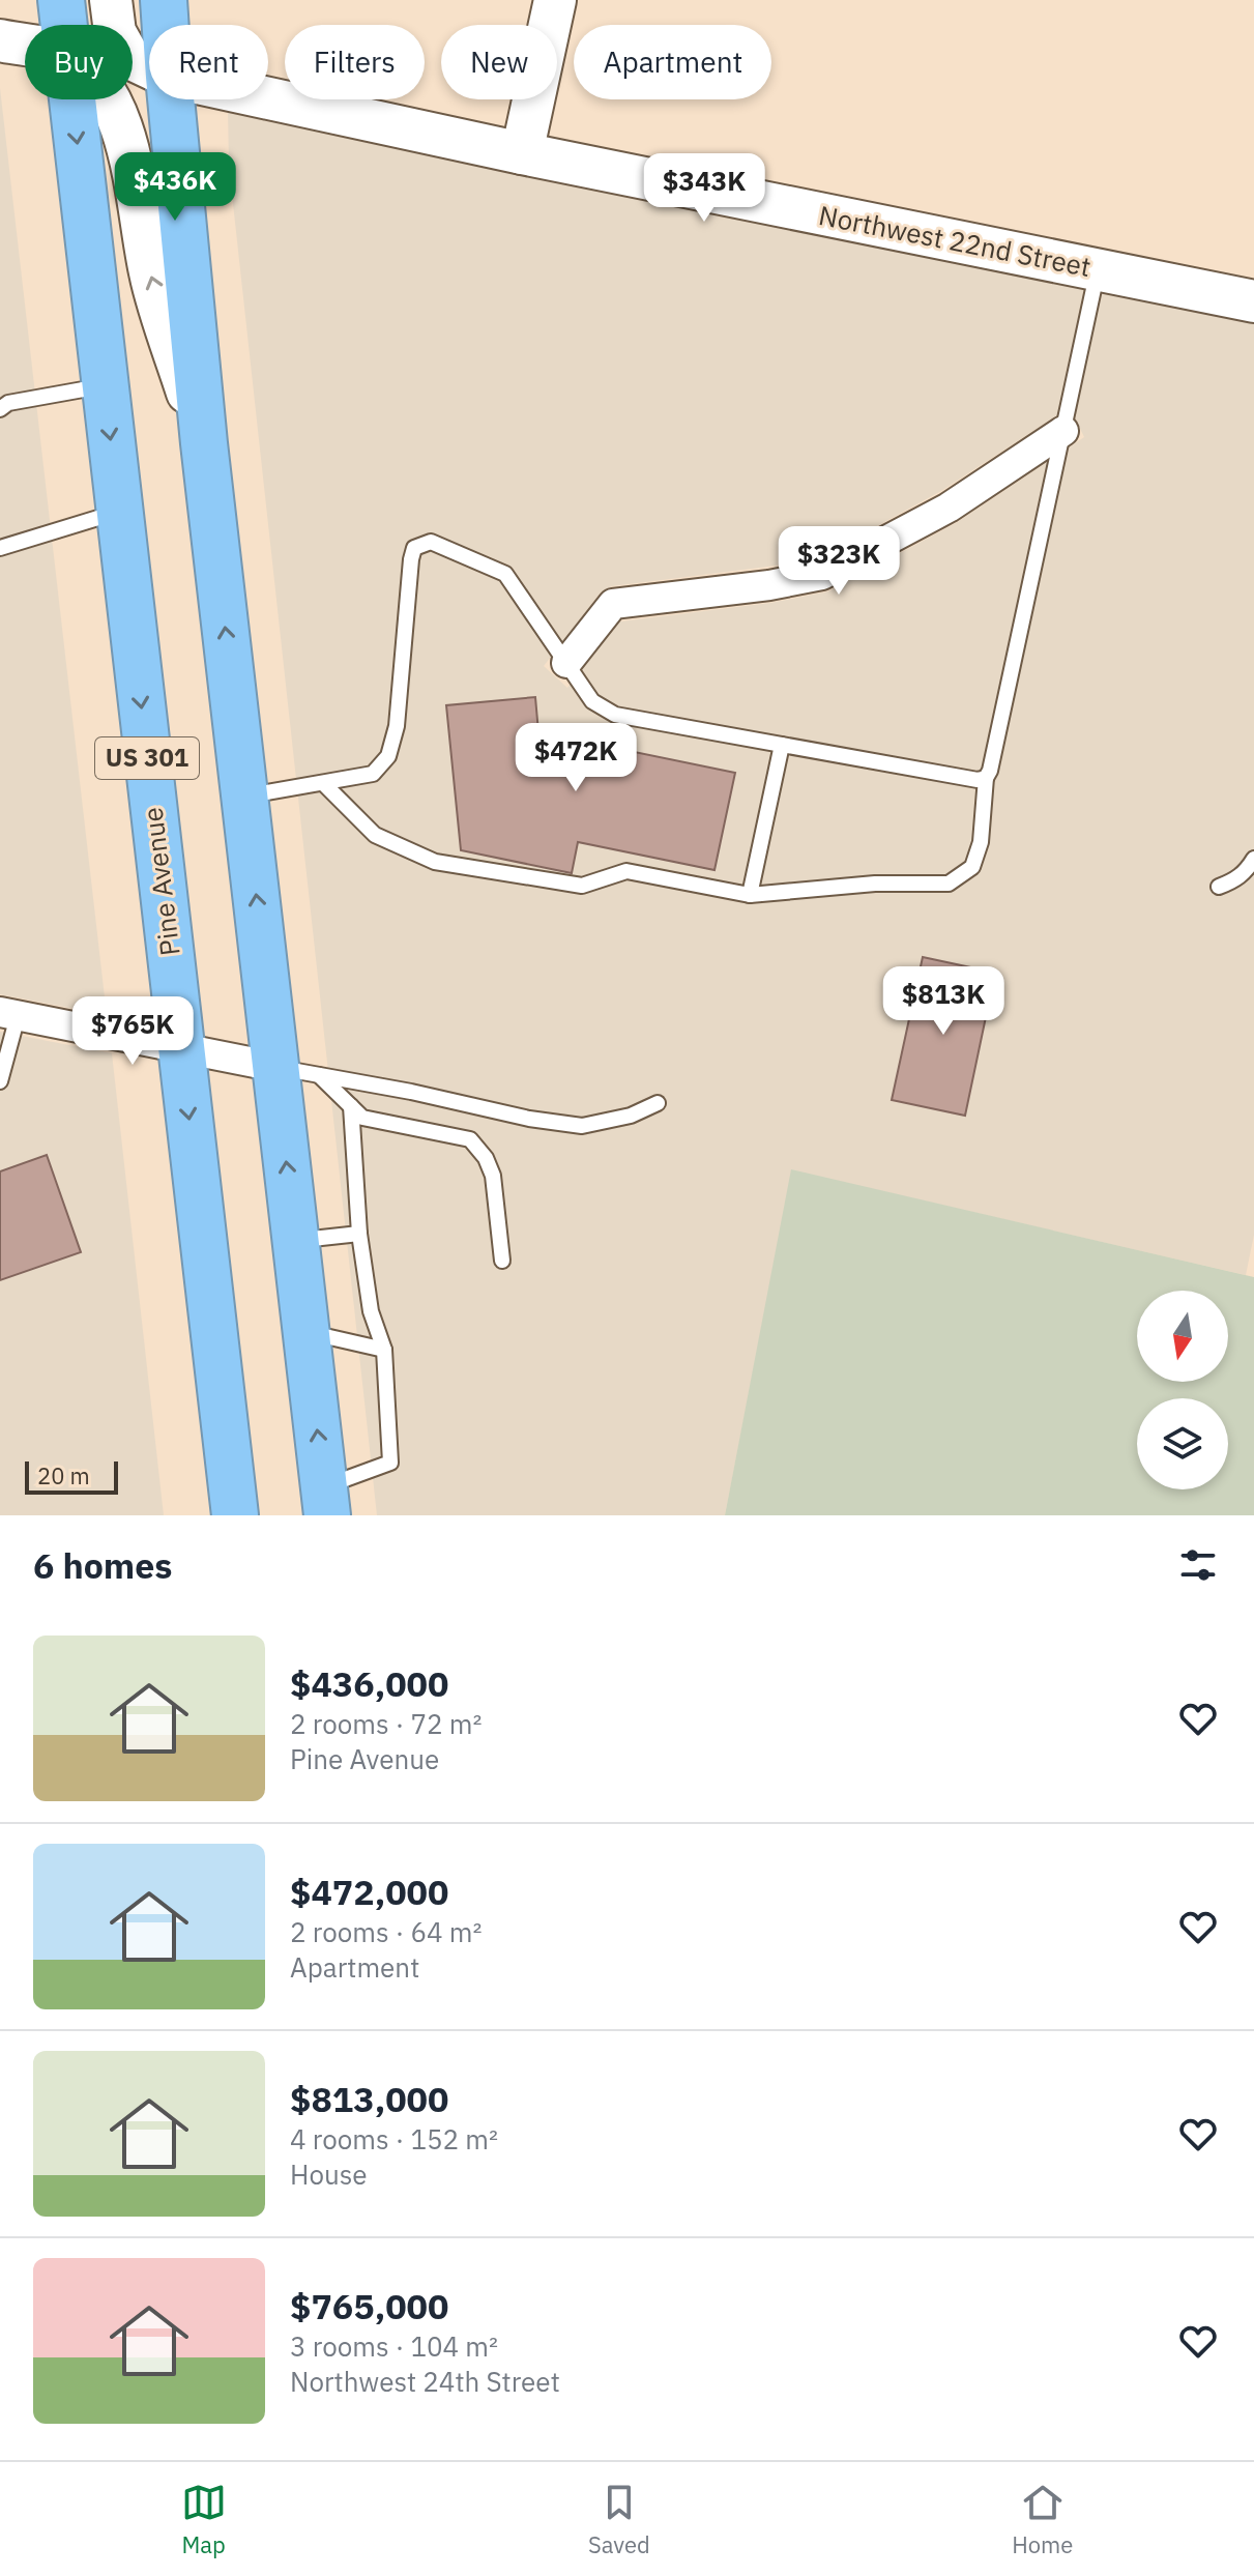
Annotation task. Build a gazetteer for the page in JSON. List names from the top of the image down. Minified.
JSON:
{"streets":{"highway":["US 301","Pine Avenue"],"street":["Northwest 22nd Street"]},"scale_bar":"20 m","north":"bottom","page":{"chip":["Buy","Rent","Filters","New","Apartment"],"price":["$436K","$343K","$323K","$472K","$813K","$765K"],"scale":"20 m","heading":"6 homes","list":[{"name":"$436,000","note":"2 rooms · 72 m² · Pine Avenue"},{"name":"$472,000","note":"2 rooms · 64 m² · Apartment"},{"name":"$813,000","note":"4 rooms · 152 m² · House"},{"name":"$765,000","note":"3 rooms · 104 m² · Northwest 24th Street"}],"tabs":["Map","Saved","Home"]}}
